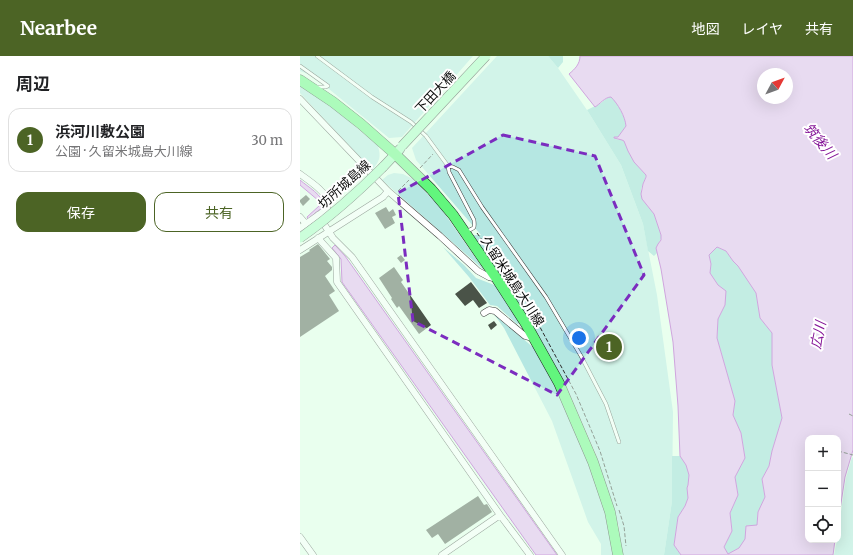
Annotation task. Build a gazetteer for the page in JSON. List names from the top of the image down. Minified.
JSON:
{"streets":{"main road":["下田大橋","坊所城島線","久留米城島大川線"]},"crossings":[["下田大橋","坊所城島線"],["坊所城島線","久留米城島大川線"]],"water":["筑後川","広川"],"north":"top right","page":{"header":"Nearbee","nav":["地図","レイヤ","共有"],"heading":"周辺","list":[{"mark":"1","name":"浜河川敷公園","note":"公園 · 久留米城島大川線","value":"30 m"}],"buttons":["保存","共有"],"pins":"1","map_buttons":["+","−"]}}
